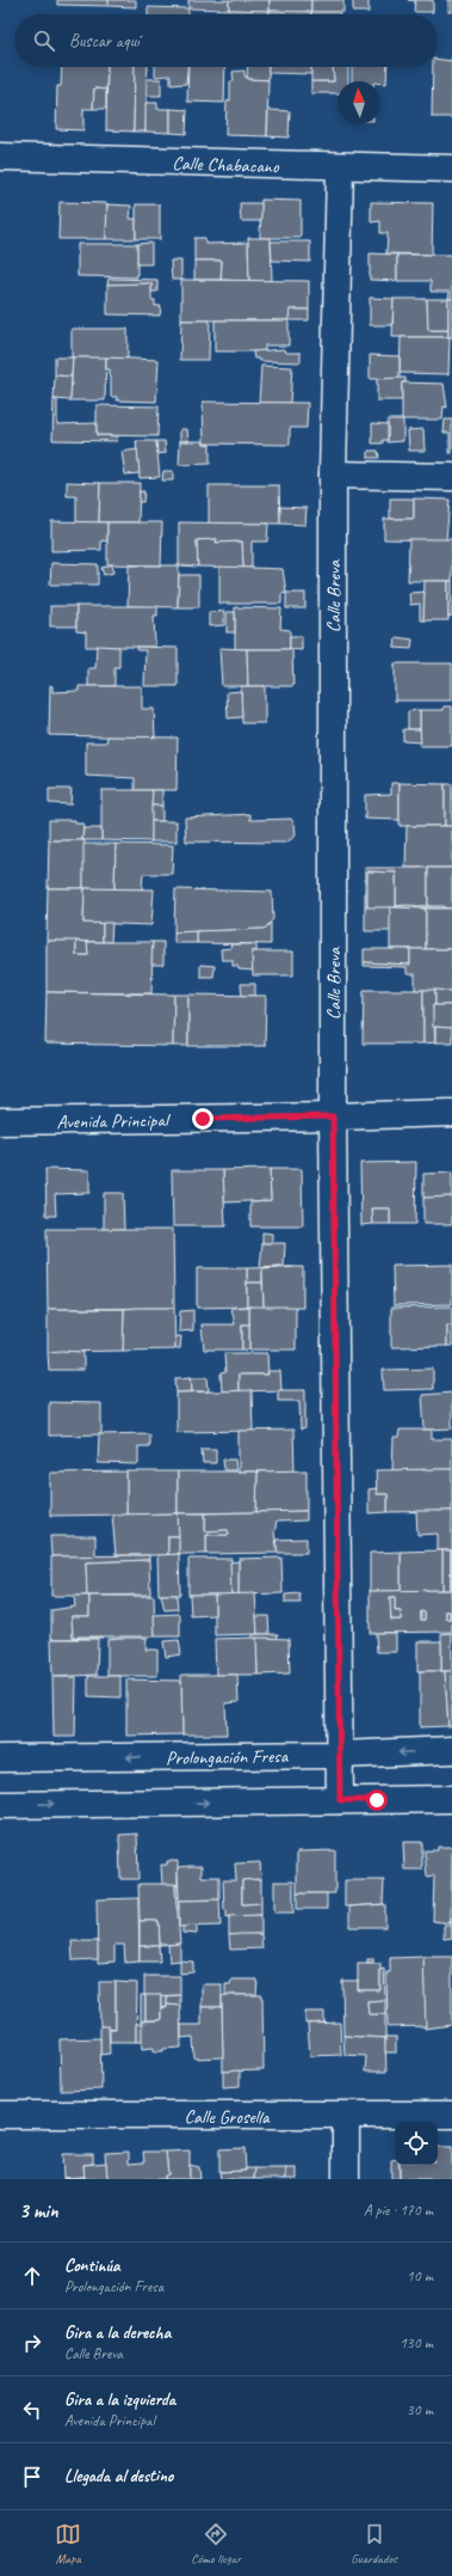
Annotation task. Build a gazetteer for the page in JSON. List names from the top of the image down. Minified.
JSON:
{"streets":{"street":["Calle Chabacano","Calle Breva","Avenida Principal","Prolongación Fresa","Calle Grosella"]},"crossings":[["Calle Chabacano","Calle Breva"],["Calle Breva","Avenida Principal"],["Calle Breva","Prolongación Fresa"]],"north":"top","page":{"search":"Buscar aquí","heading":["3 min","A pie · 170 m"],"list":[["Continúa","Prolongación Fresa","10 m"],["Gira a la derecha","Calle Breva","130 m"],["Gira a la izquierda","Avenida Principal","30 m"],"Llegada al destino"],"nav":["Mapa","Cómo llegar","Guardados"]}}
